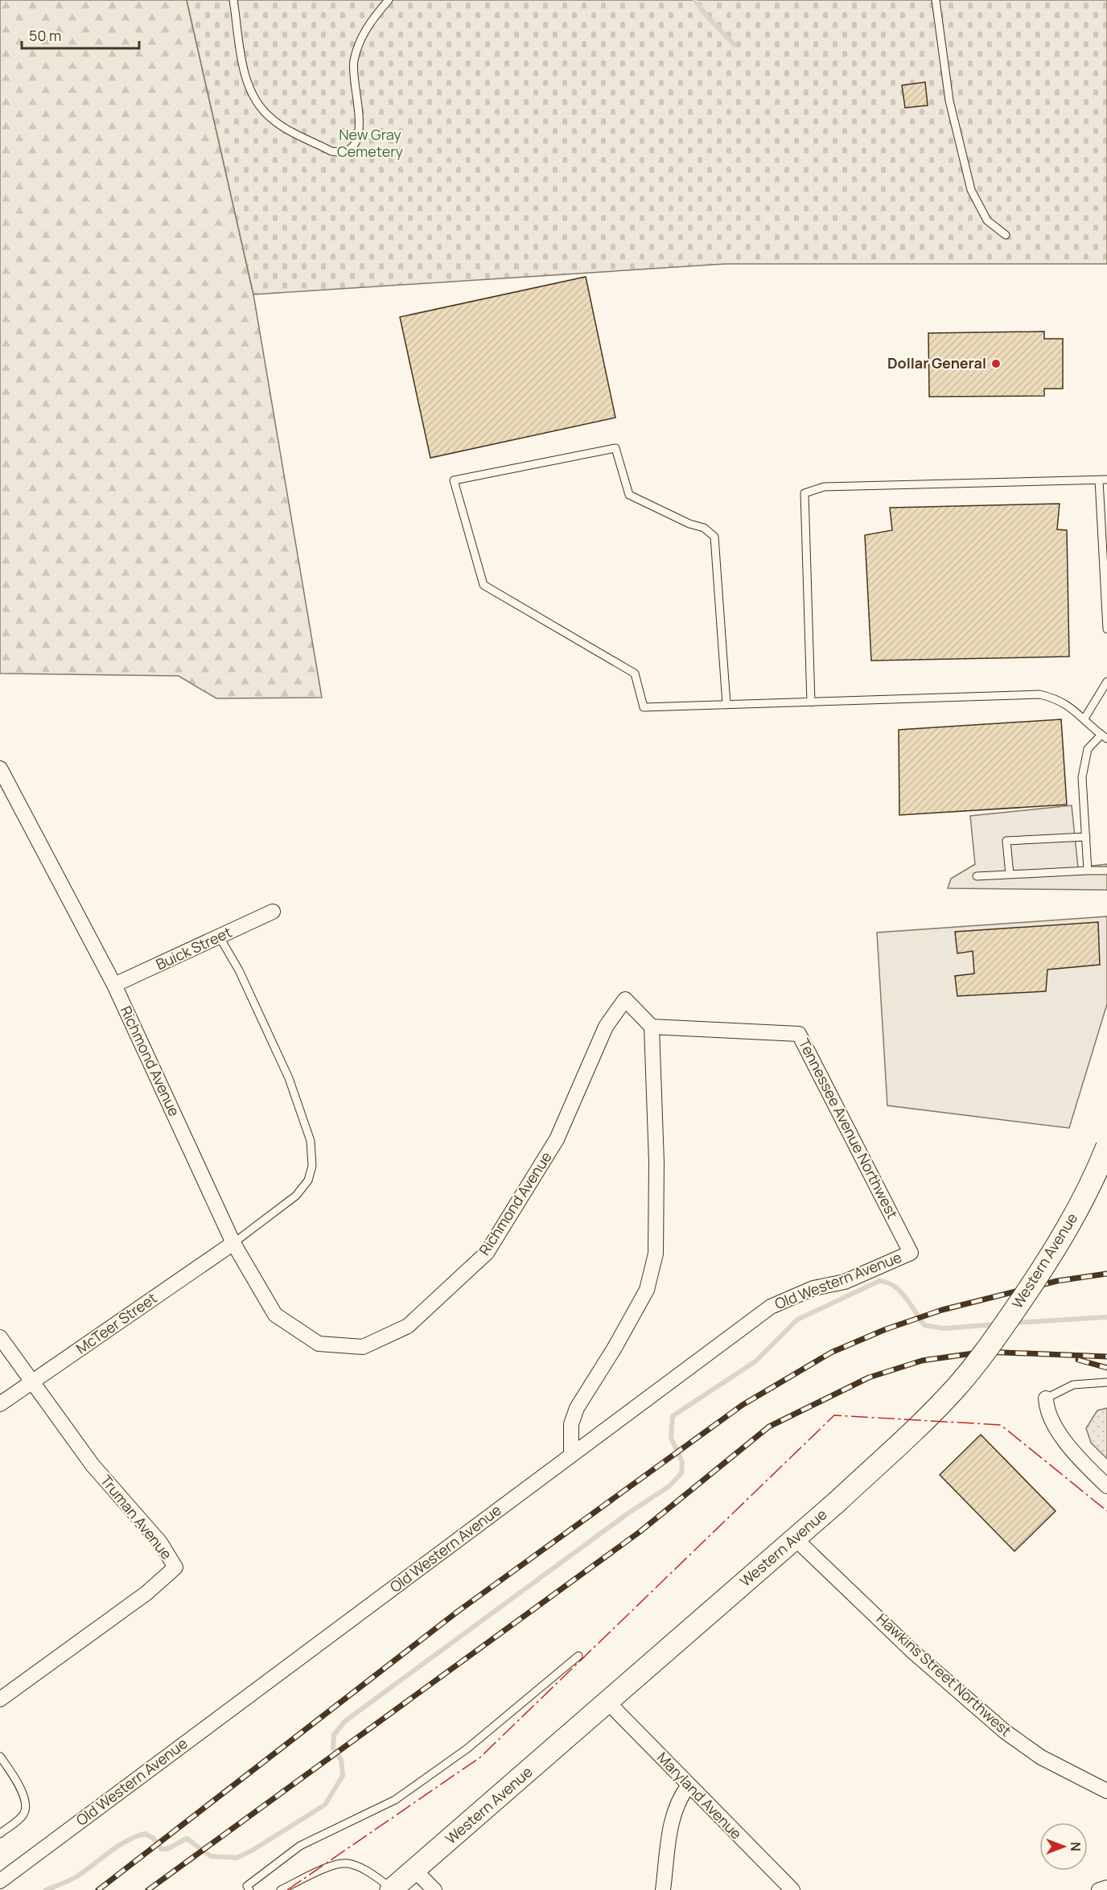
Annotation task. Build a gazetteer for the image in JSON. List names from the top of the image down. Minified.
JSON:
{"streets":{"main road":["Western Avenue"],"street":["Buick Street","Richmond Avenue","Tennessee Avenue Northwest","Old Western Avenue","McTeer Street","Truman Avenue","Hawkins Street Northwest","Maryland Avenue"]},"crossings":[["Buick Street","Richmond Avenue"],["Richmond Avenue","Tennessee Avenue Northwest"],["Richmond Avenue","McTeer Street"],["Tennessee Avenue Northwest","Old Western Avenue"],["Western Avenue","Hawkins Street Northwest"],["Western Avenue","Maryland Avenue"],["McTeer Street","Truman Avenue"]],"parks":["New Gray Cemetery"],"places":["Dollar General"],"scale_bar":"50 m","north":"right"}
